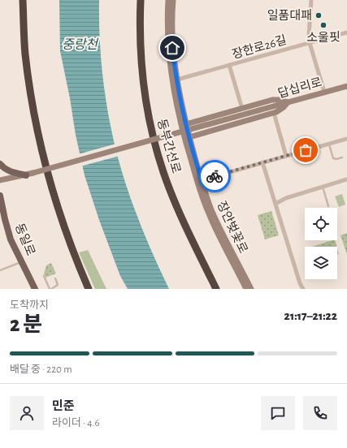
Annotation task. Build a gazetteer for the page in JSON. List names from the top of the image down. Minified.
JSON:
{"streets":{"highway":["동부간선로"],"main road":["동일로"],"street":["장한로26길","답십리로","장안벚꽃로"]},"crossings":[["장한로26길","장안벚꽃로"]],"water":["중랑천"],"places":["일품대패","소울핏"],"page":{"heading":["2 분","도착까지","21:17–21:22"],"panel":["민준","라이더 · 4.6"],"bar":"배달 중 · 220 m"}}
